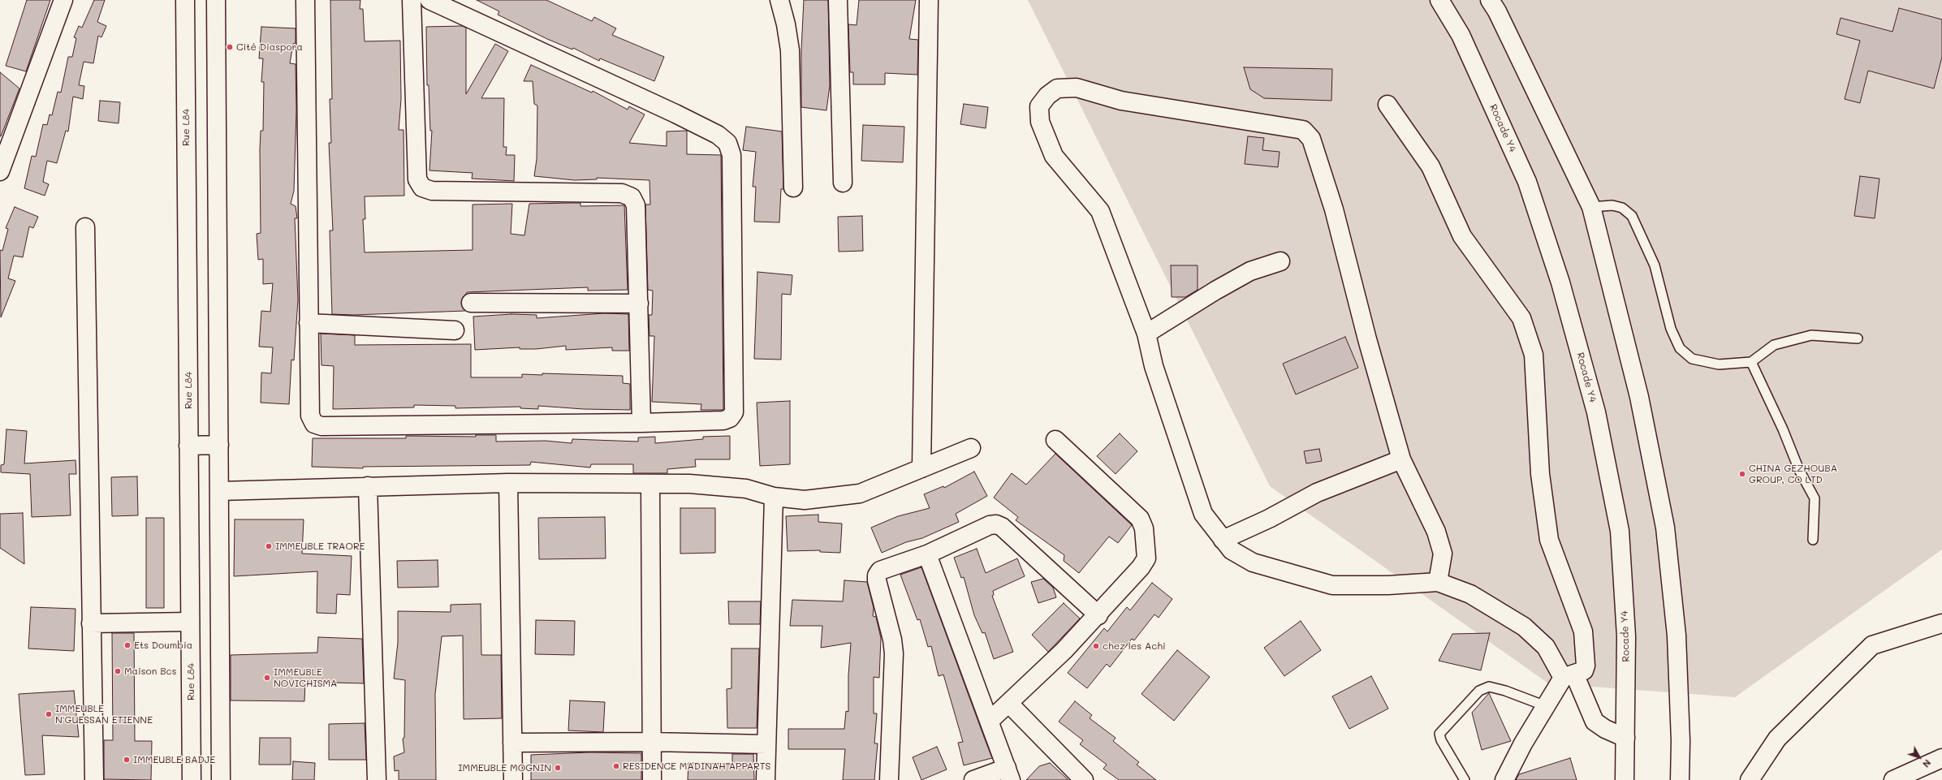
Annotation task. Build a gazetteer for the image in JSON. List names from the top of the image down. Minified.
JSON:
{"streets":{"main road":["Rue L84","Rocade Y4"]},"places":["Cité Diaspora","CHINA GEZHOUBA GROUP, CO LTD","IMMEUBLE TRAORE","Ets Doumbia","chez les Achi","Maison Bcs","IMMEUBLE NOVICHISMA","IMMEUBLE N'GUESSAN ETIENNE","IMMEUBLE BADJE","RESIDENCE MADINAH APPARTS","IMMEUBLE MOGNIN"],"north":"bottom right"}
